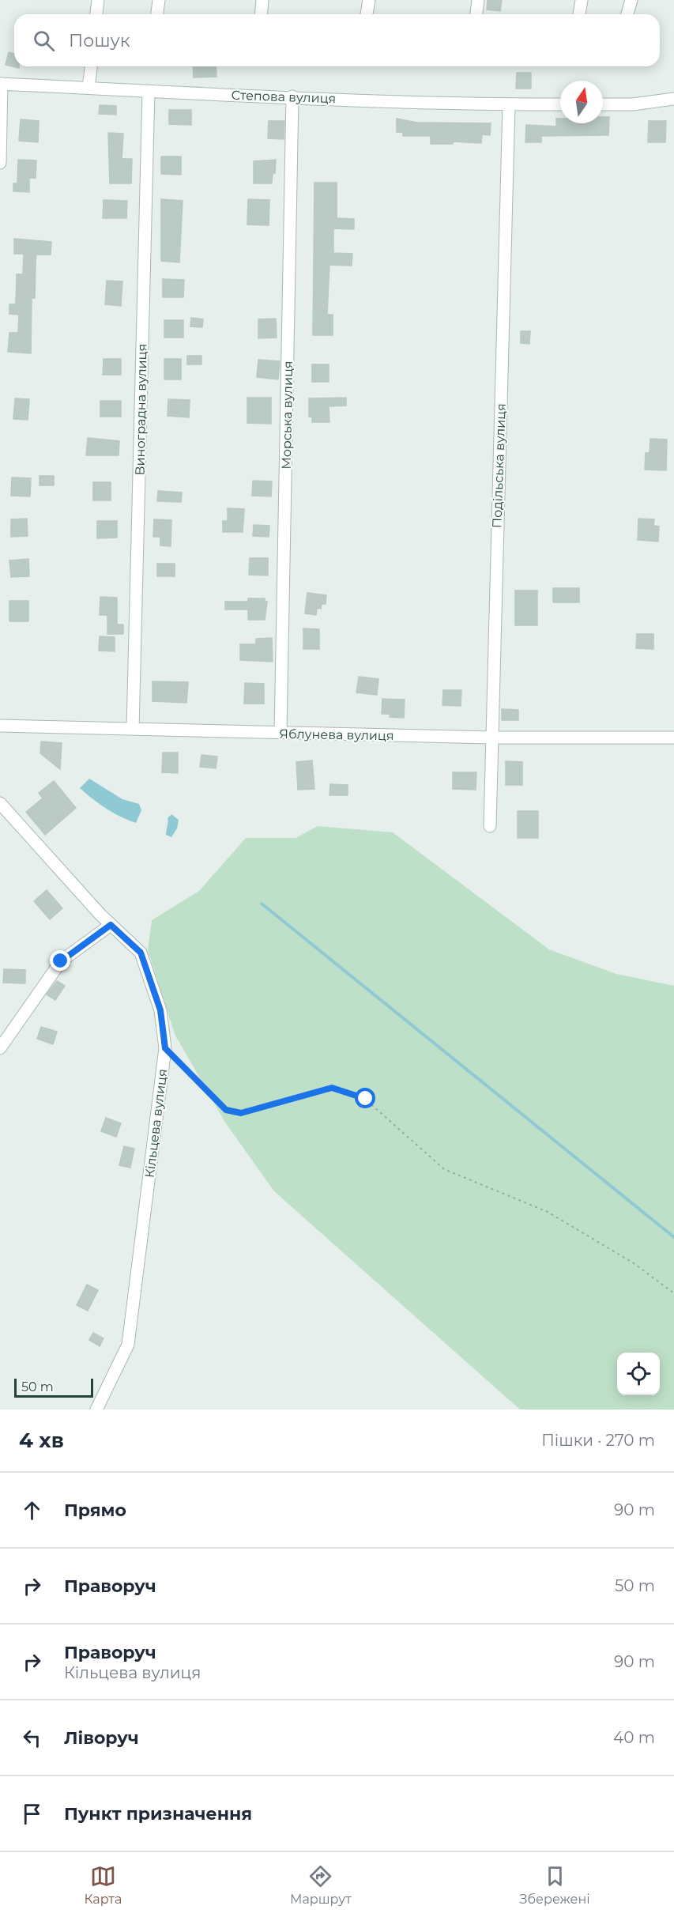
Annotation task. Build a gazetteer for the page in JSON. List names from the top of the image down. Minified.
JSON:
{"streets":{"street":["Степова вулиця","Виноградна вулиця","Морська вулиця","Подільська вулиця","Яблунева вулиця","Кільцева вулиця"]},"crossings":[["Степова вулиця","Виноградна вулиця"],["Степова вулиця","Морська вулиця"],["Степова вулиця","Подільська вулиця"],["Виноградна вулиця","Яблунева вулиця"],["Морська вулиця","Яблунева вулиця"],["Подільська вулиця","Яблунева вулиця"]],"scale_bar":"50 m","north":"top","page":{"search":"Пошук","scale":"50 m","heading":["4 хв","Пішки · 270 m"],"list":[["Прямо","90 m"],["Праворуч","50 m"],["Праворуч","Кільцева вулиця","90 m"],["Ліворуч","40 m"],"Пункт призначення"],"nav":["Карта","Маршрут","Збережені"]}}
